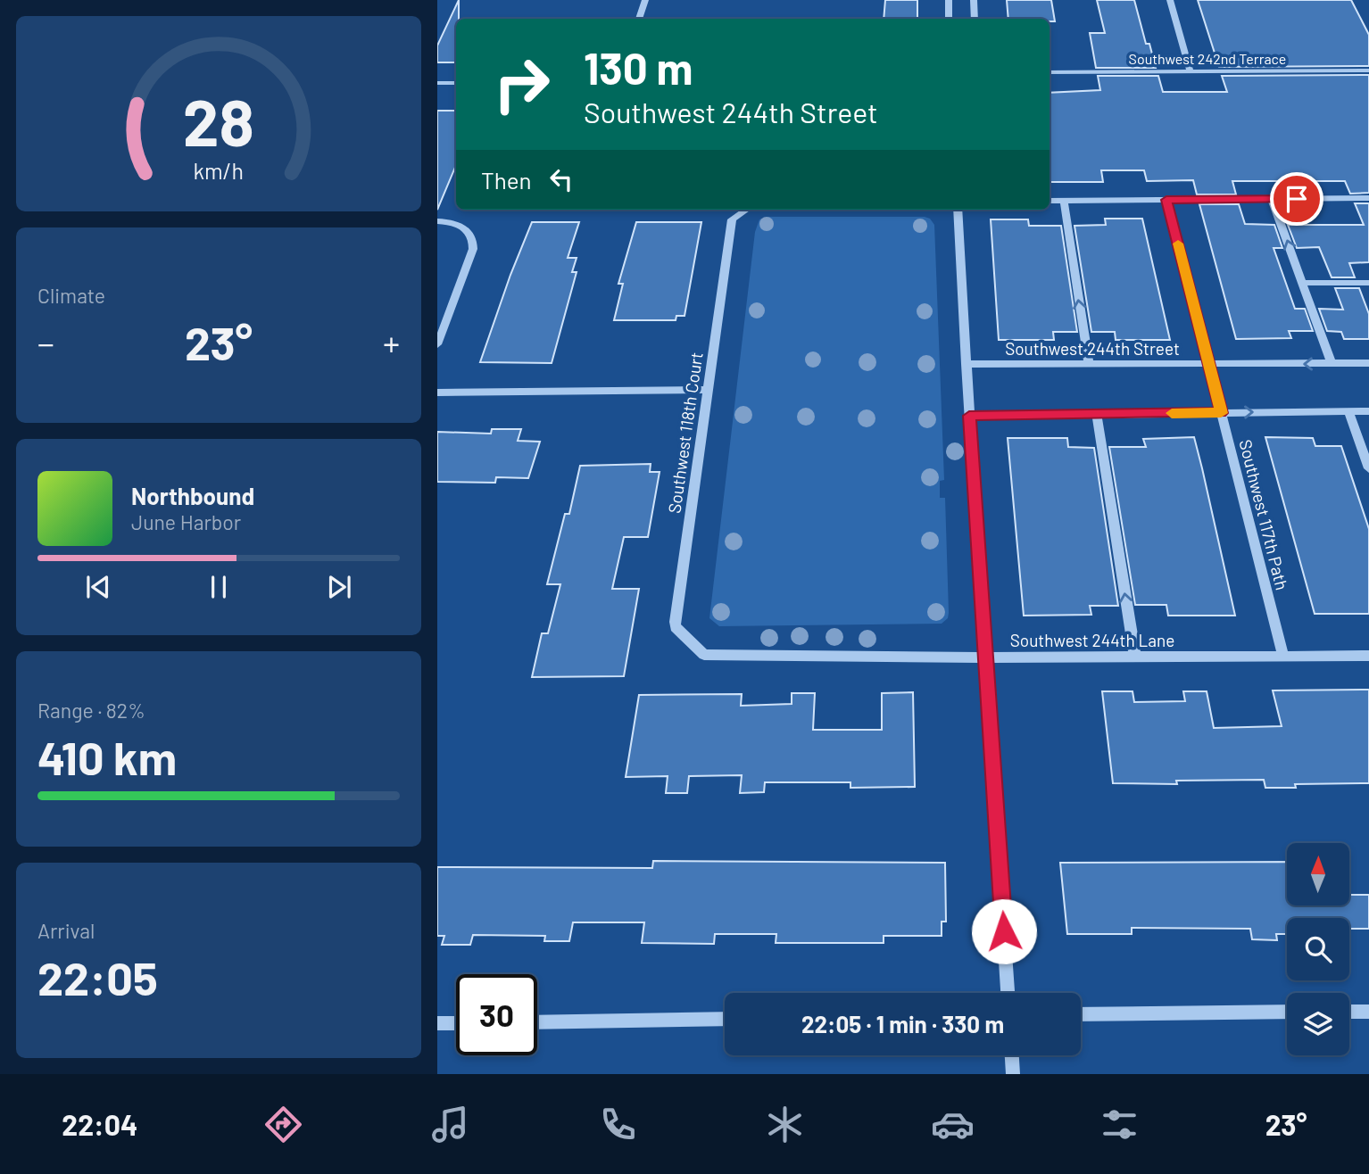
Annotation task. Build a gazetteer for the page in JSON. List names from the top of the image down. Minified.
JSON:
{"streets":{"street":["Southwest 242nd Terrace","Southwest 244th Street","Southwest 118th Court","Southwest 117th Path","Southwest 244th Lane"]},"crossings":[["Southwest 244th Street","Southwest 117th Path"],["Southwest 118th Court","Southwest 244th Lane"],["Southwest 117th Path","Southwest 244th Lane"]],"north":"top","page":{"turn":["130 m","Southwest 244th Street"],"then":"Then","tile":["Climate",["Range · 82%","410 km"],["Arrival","22:05"]],"heat":["−","23°","+"],"song":["Northbound","June Harbor"],"limit":"30","trip":"22:05 · 1 min · 330 m","tabs":["22:04","23°"],"gauge":["28","km/h"]}}
